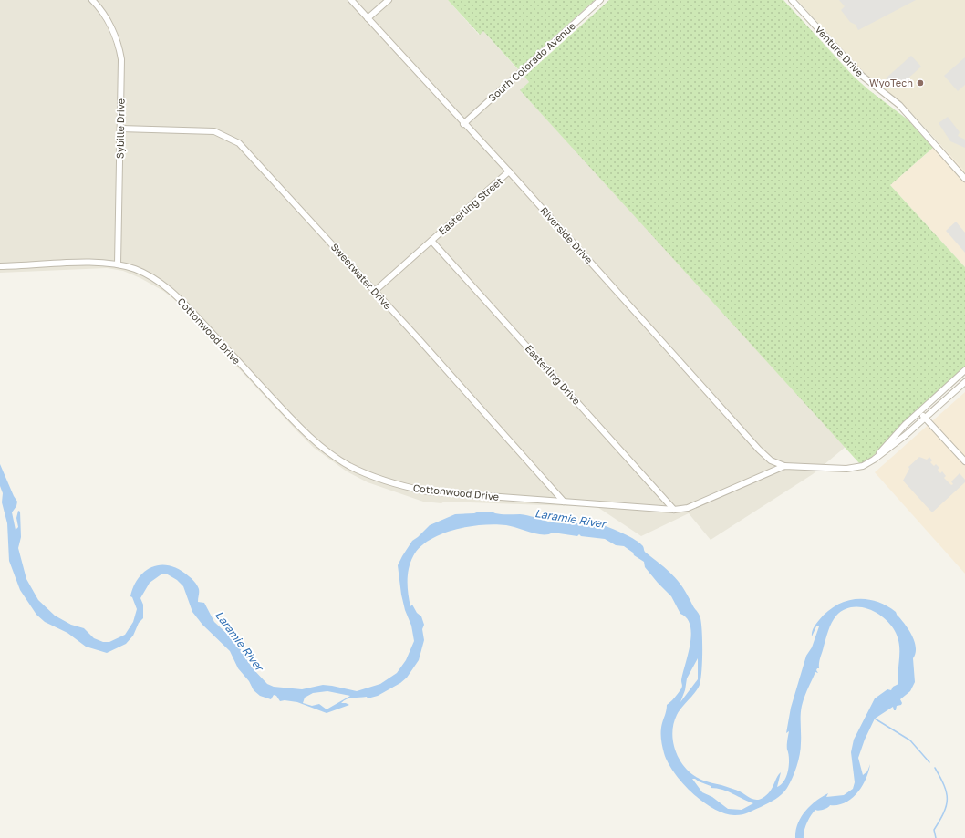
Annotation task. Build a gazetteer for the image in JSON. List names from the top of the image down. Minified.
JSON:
{"streets":{"street":["Venture Drive","South Colorado Avenue","Sybille Drive","Easterling Street","Riverside Drive","Sweetwater Drive","Cottonwood Drive","Easterling Drive"]},"crossings":[["South Colorado Avenue","Riverside Drive"],["Sybille Drive","Sweetwater Drive"],["Sybille Drive","Cottonwood Drive"],["Easterling Street","Riverside Drive"],["Easterling Street","Sweetwater Drive"],["Easterling Street","Easterling Drive"],["Riverside Drive","Cottonwood Drive"],["Sweetwater Drive","Cottonwood Drive"],["Cottonwood Drive","Easterling Drive"]],"water":["Laramie River"],"places":["WyoTech"]}
